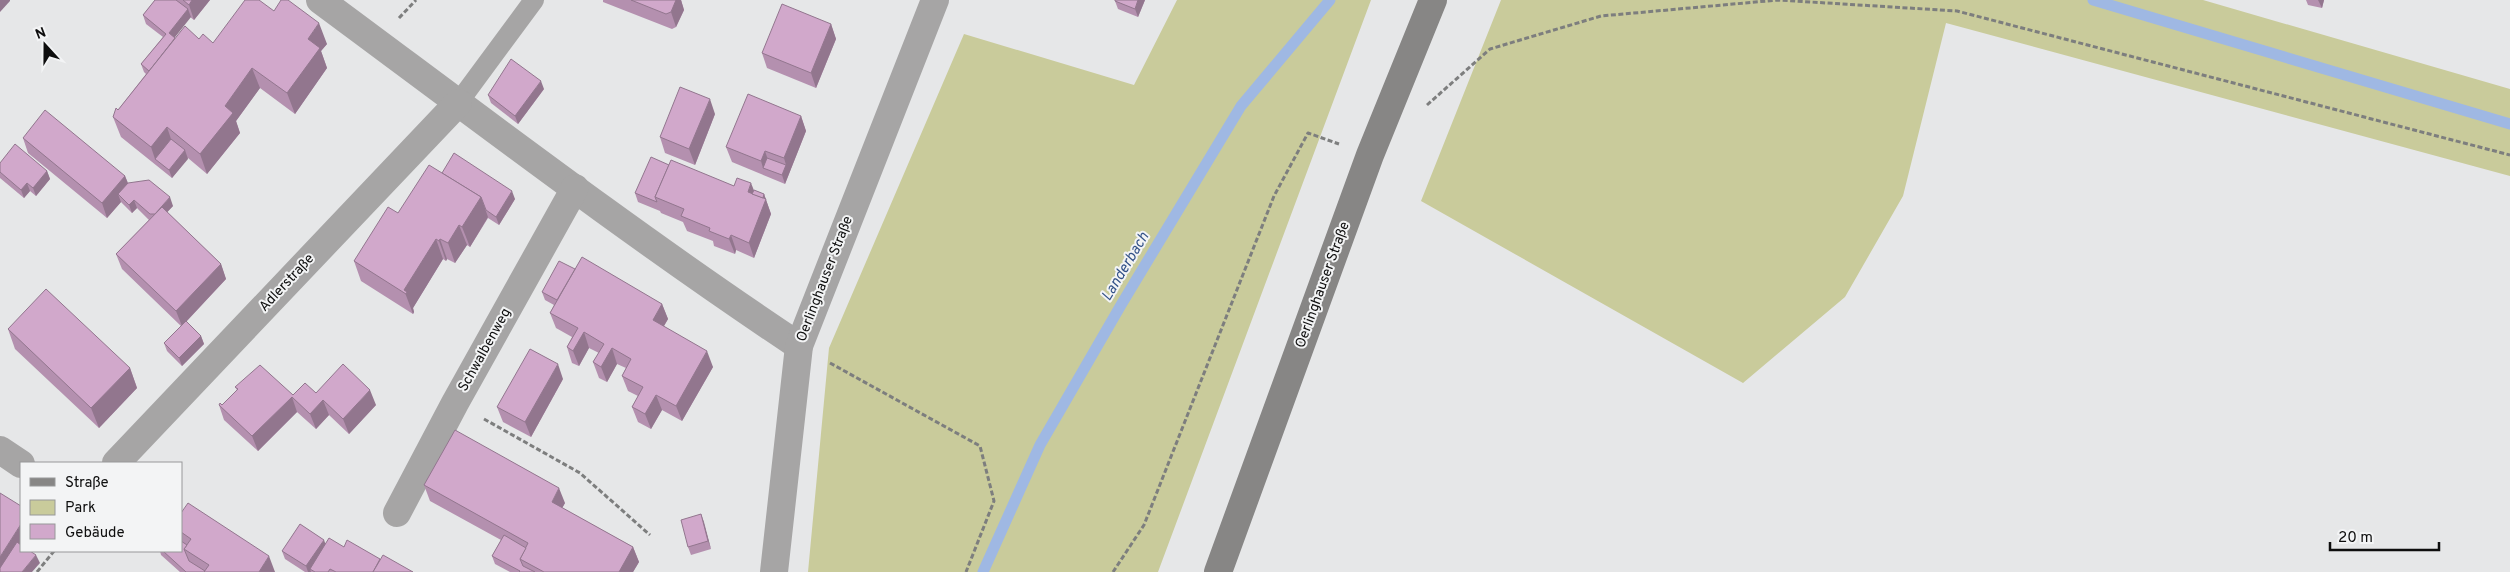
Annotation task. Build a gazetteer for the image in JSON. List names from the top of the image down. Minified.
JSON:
{"streets":{"main road":["Oerlinghauser Straße"],"street":["Adlerstraße","Schwalbenweg"]},"water":["Landerbach"],"legend":["Straße","Park","Gebäude"],"scale_bar":"20 m","north":"top"}
